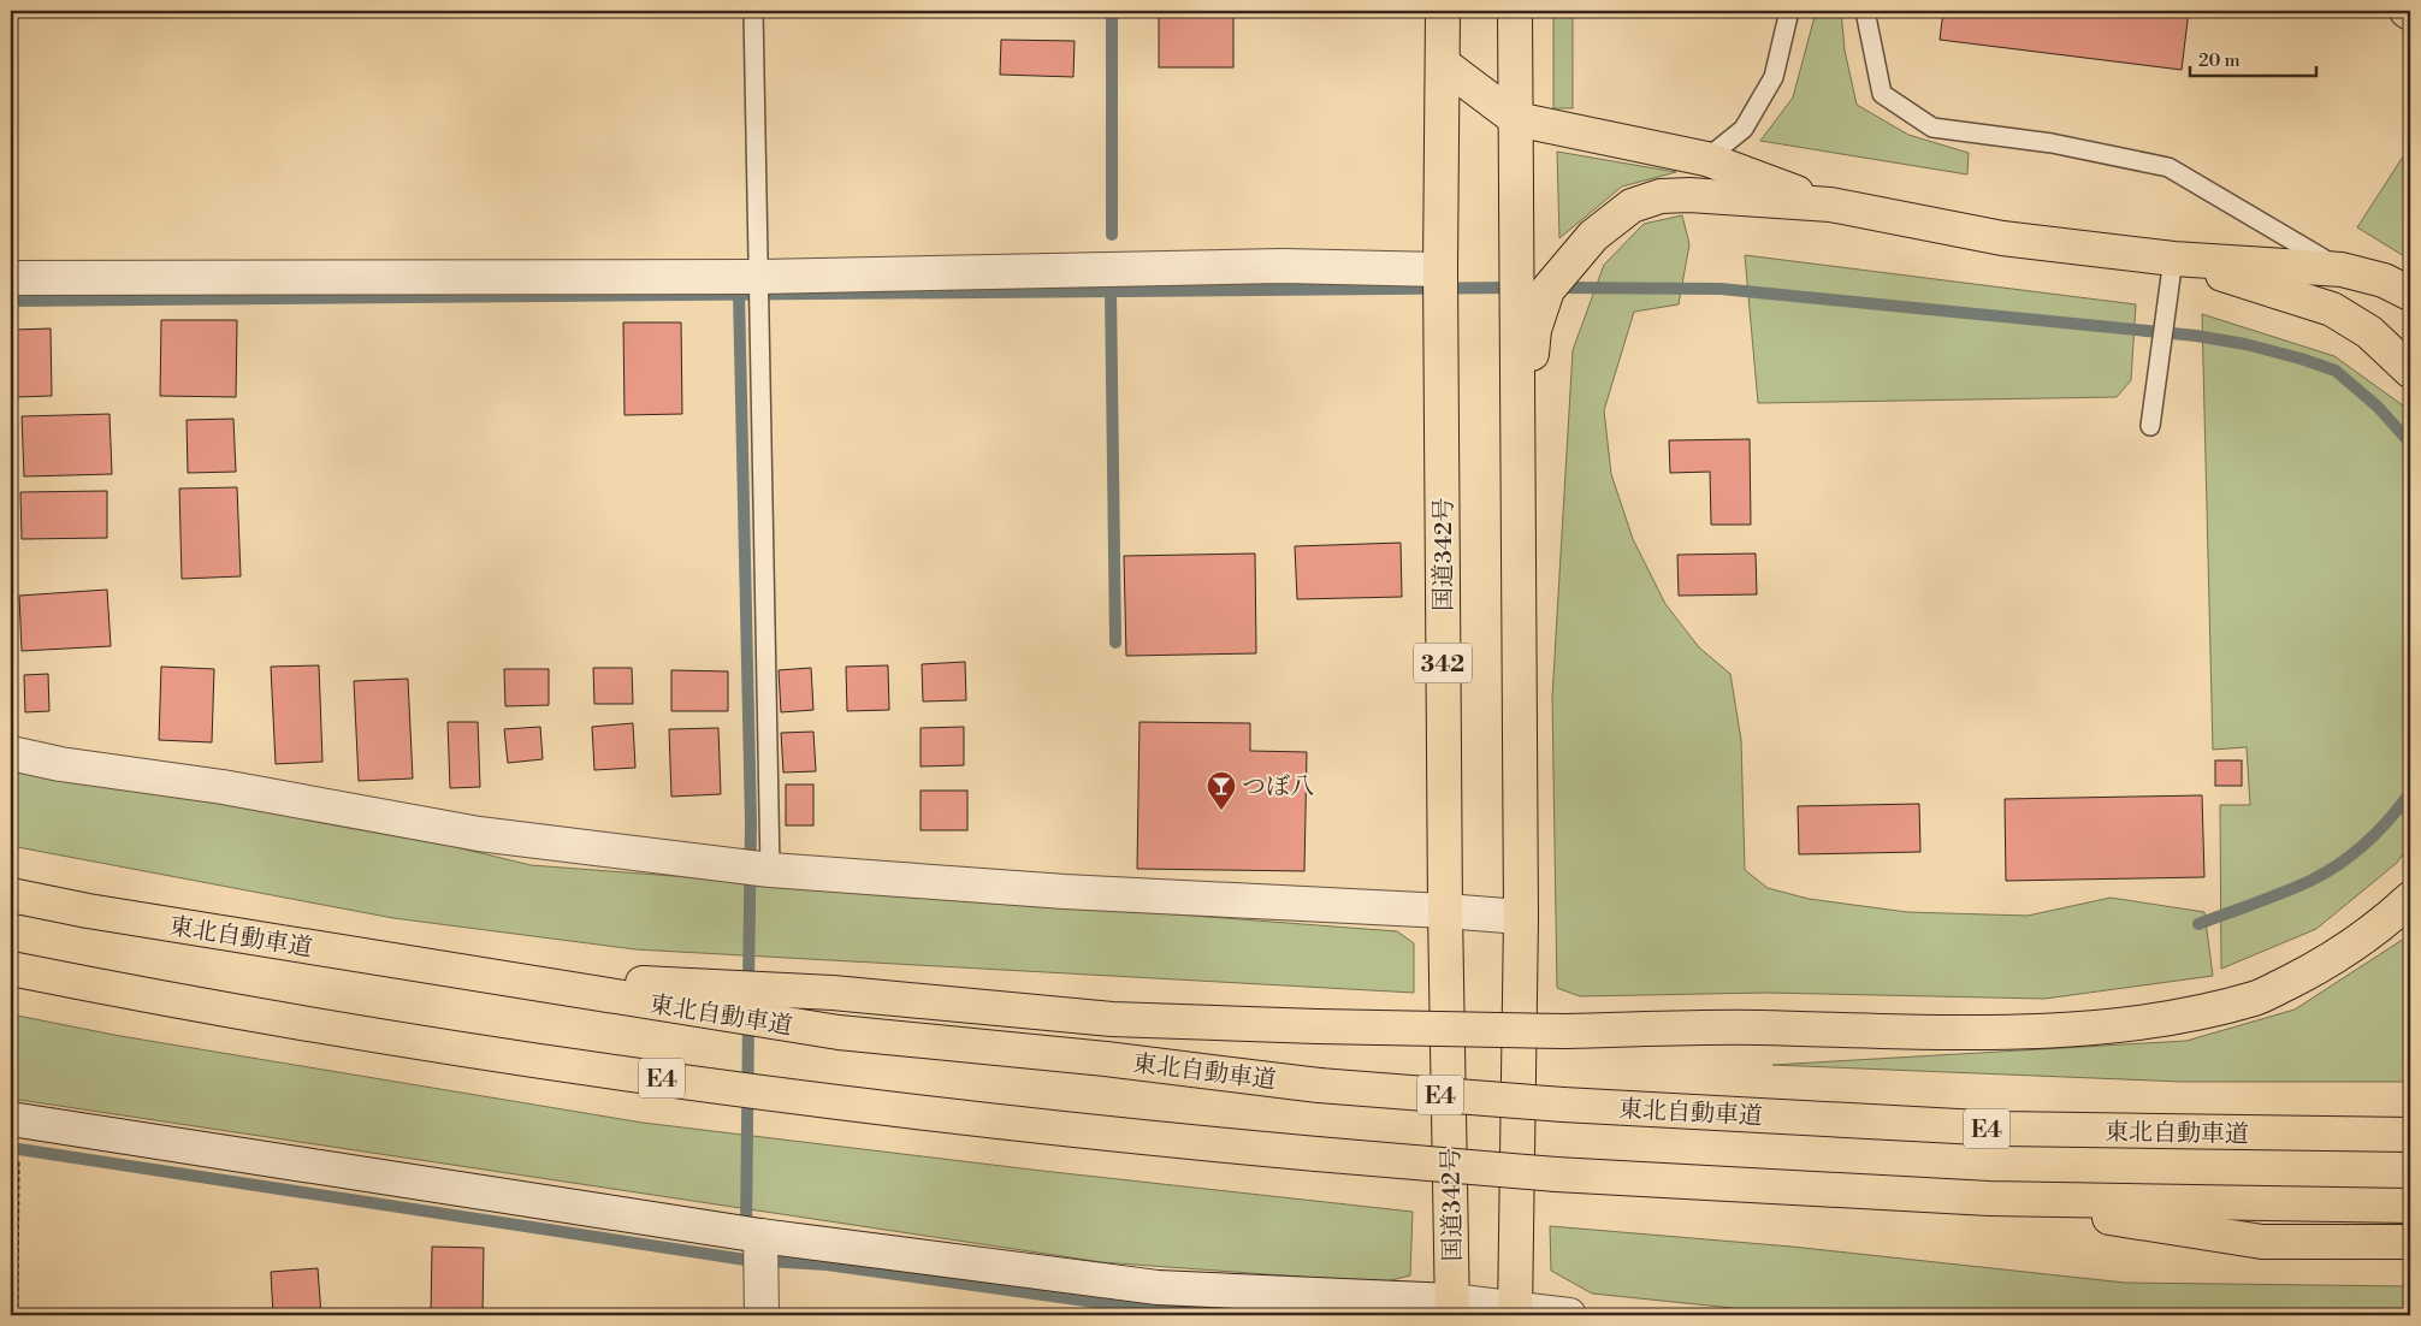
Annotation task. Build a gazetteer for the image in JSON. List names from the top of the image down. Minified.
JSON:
{"streets":{"highway":["国道342号","342","東北自動車道","E4"]},"places":{"bar":["つぼ八"]},"scale_bar":"20 m"}
